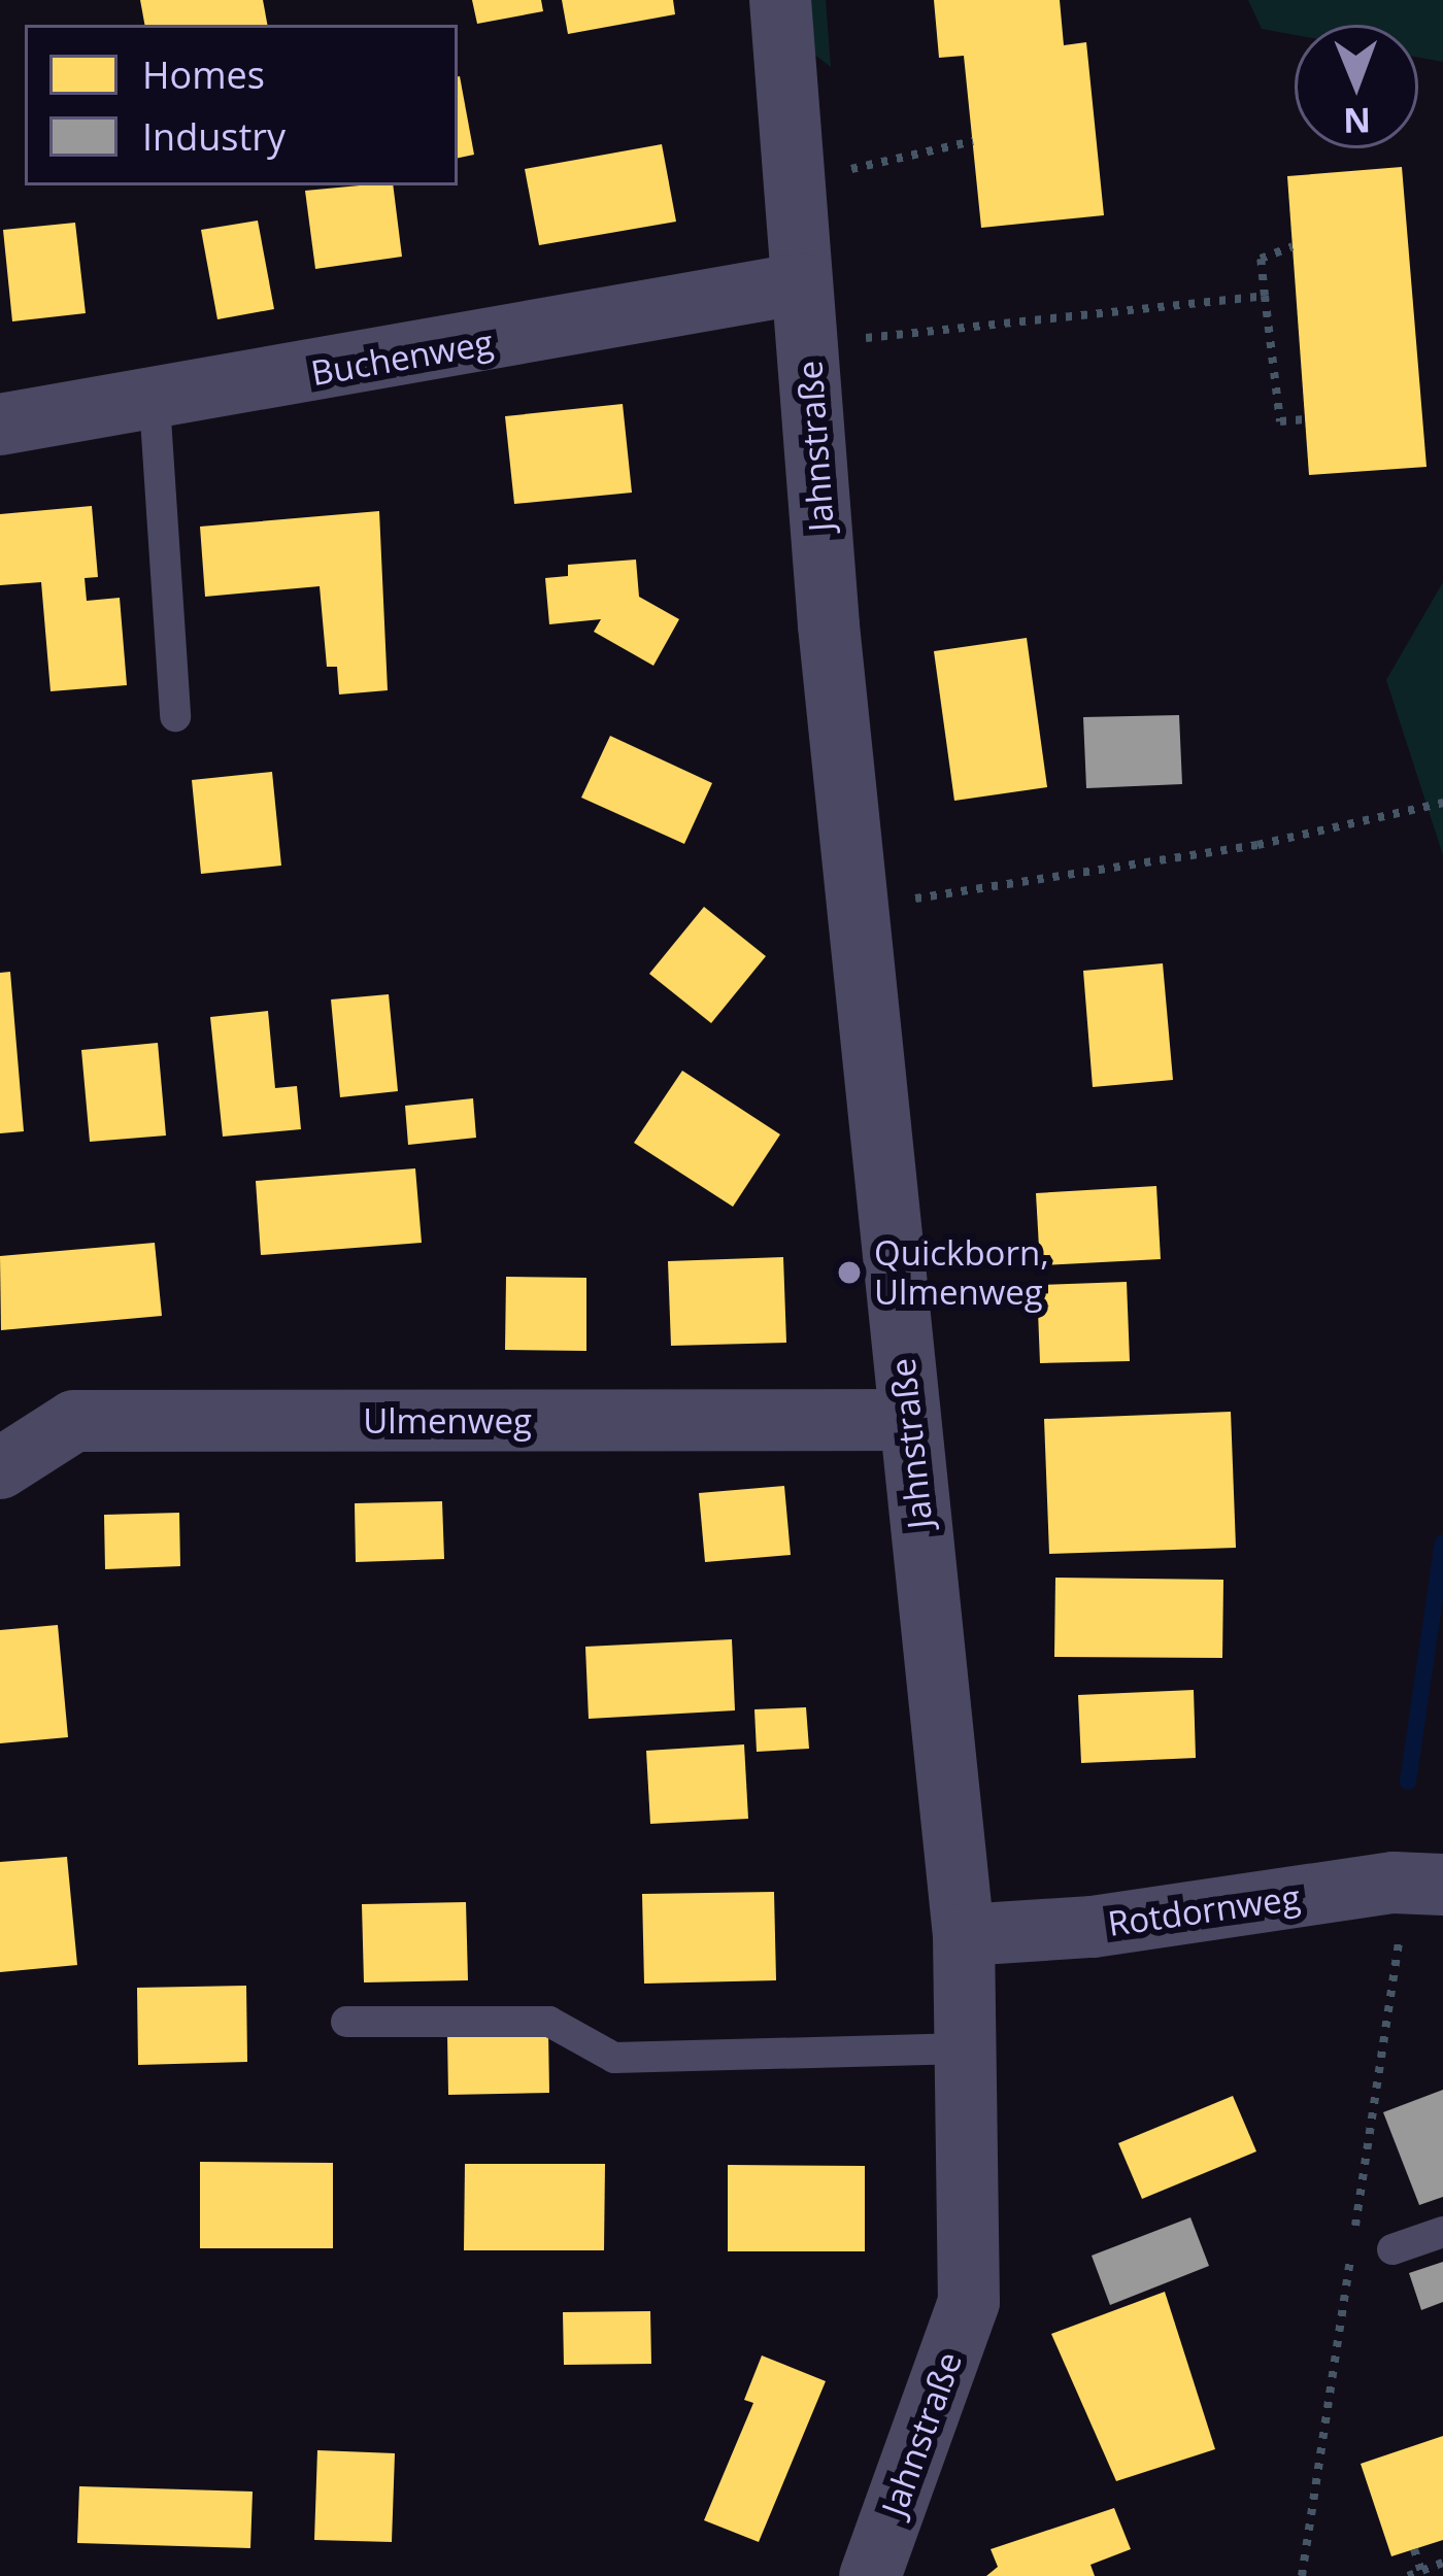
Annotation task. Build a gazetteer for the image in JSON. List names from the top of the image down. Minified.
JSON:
{"streets":{"street":["Buchenweg","Jahnstraße","Ulmenweg","Rotdornweg"]},"crossings":[["Buchenweg","Jahnstraße"],["Jahnstraße","Ulmenweg"],["Jahnstraße","Rotdornweg"]],"places":["Quickborn, Ulmenweg"],"legend":["Homes","Industry"],"north":"bottom"}
